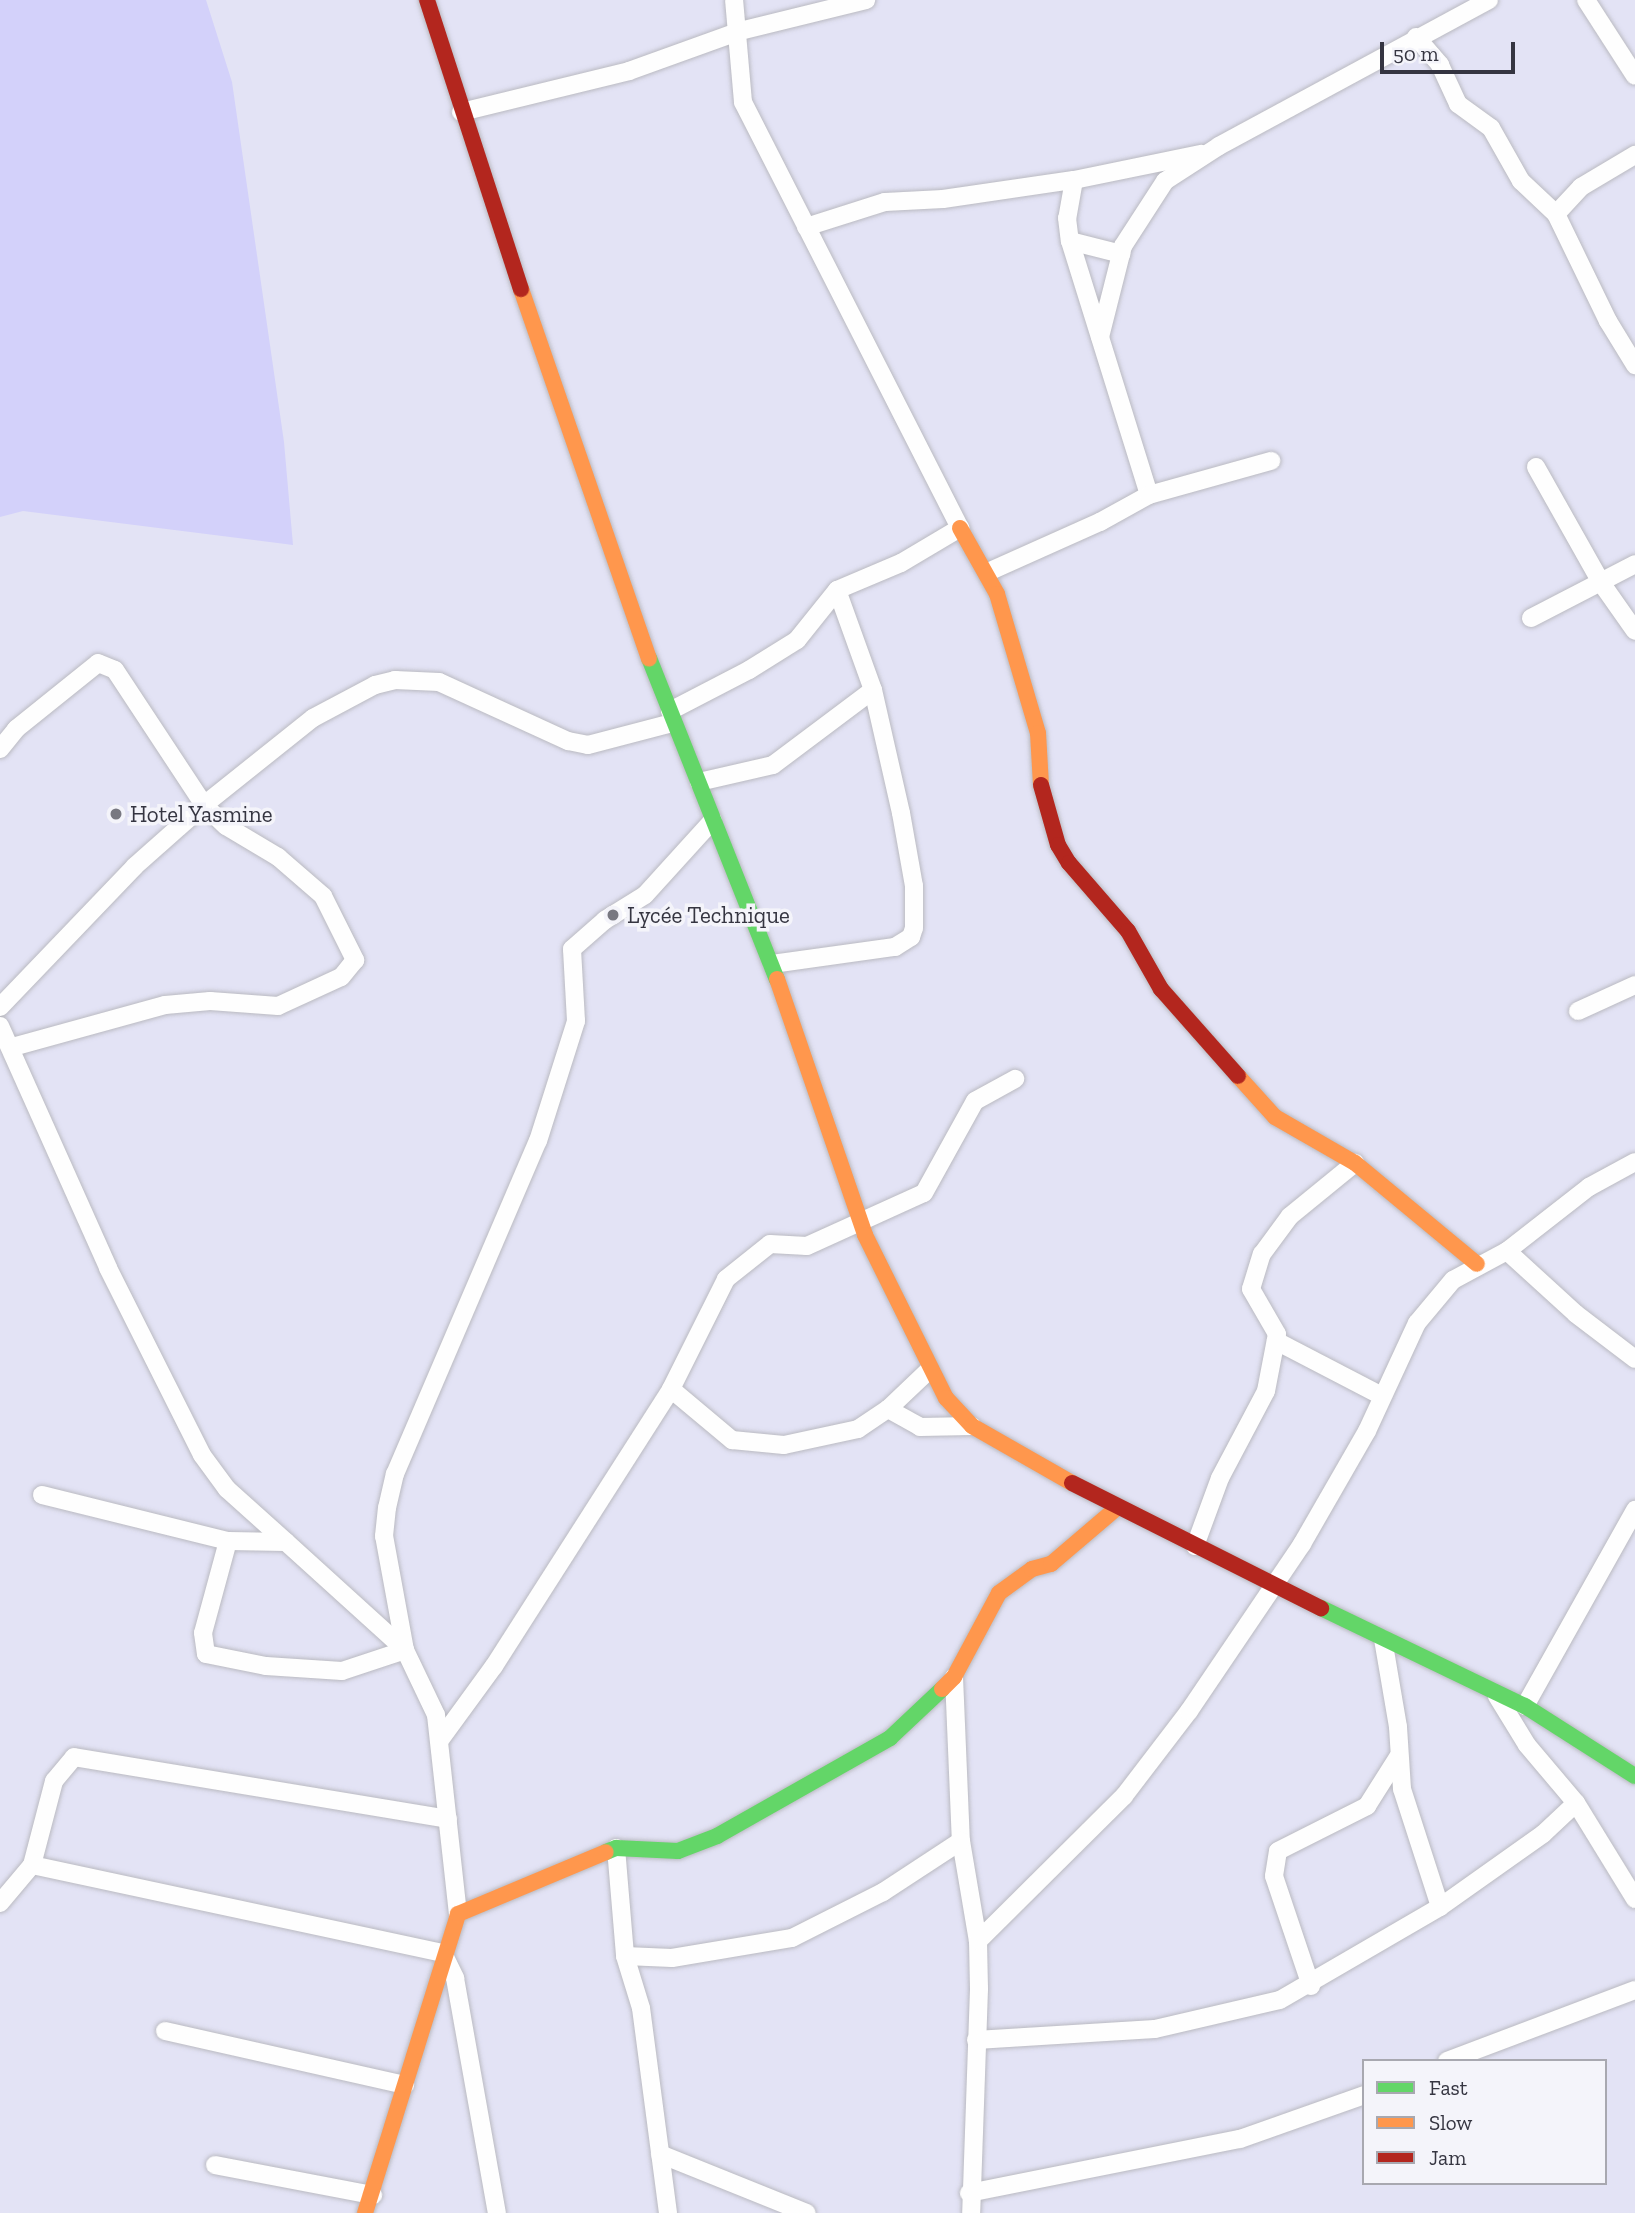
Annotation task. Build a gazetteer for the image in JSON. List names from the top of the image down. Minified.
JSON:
{"places":["Hotel Yasmine","Lycée Technique"],"legend":["Fast","Slow","Jam"],"scale_bar":"50 m"}
